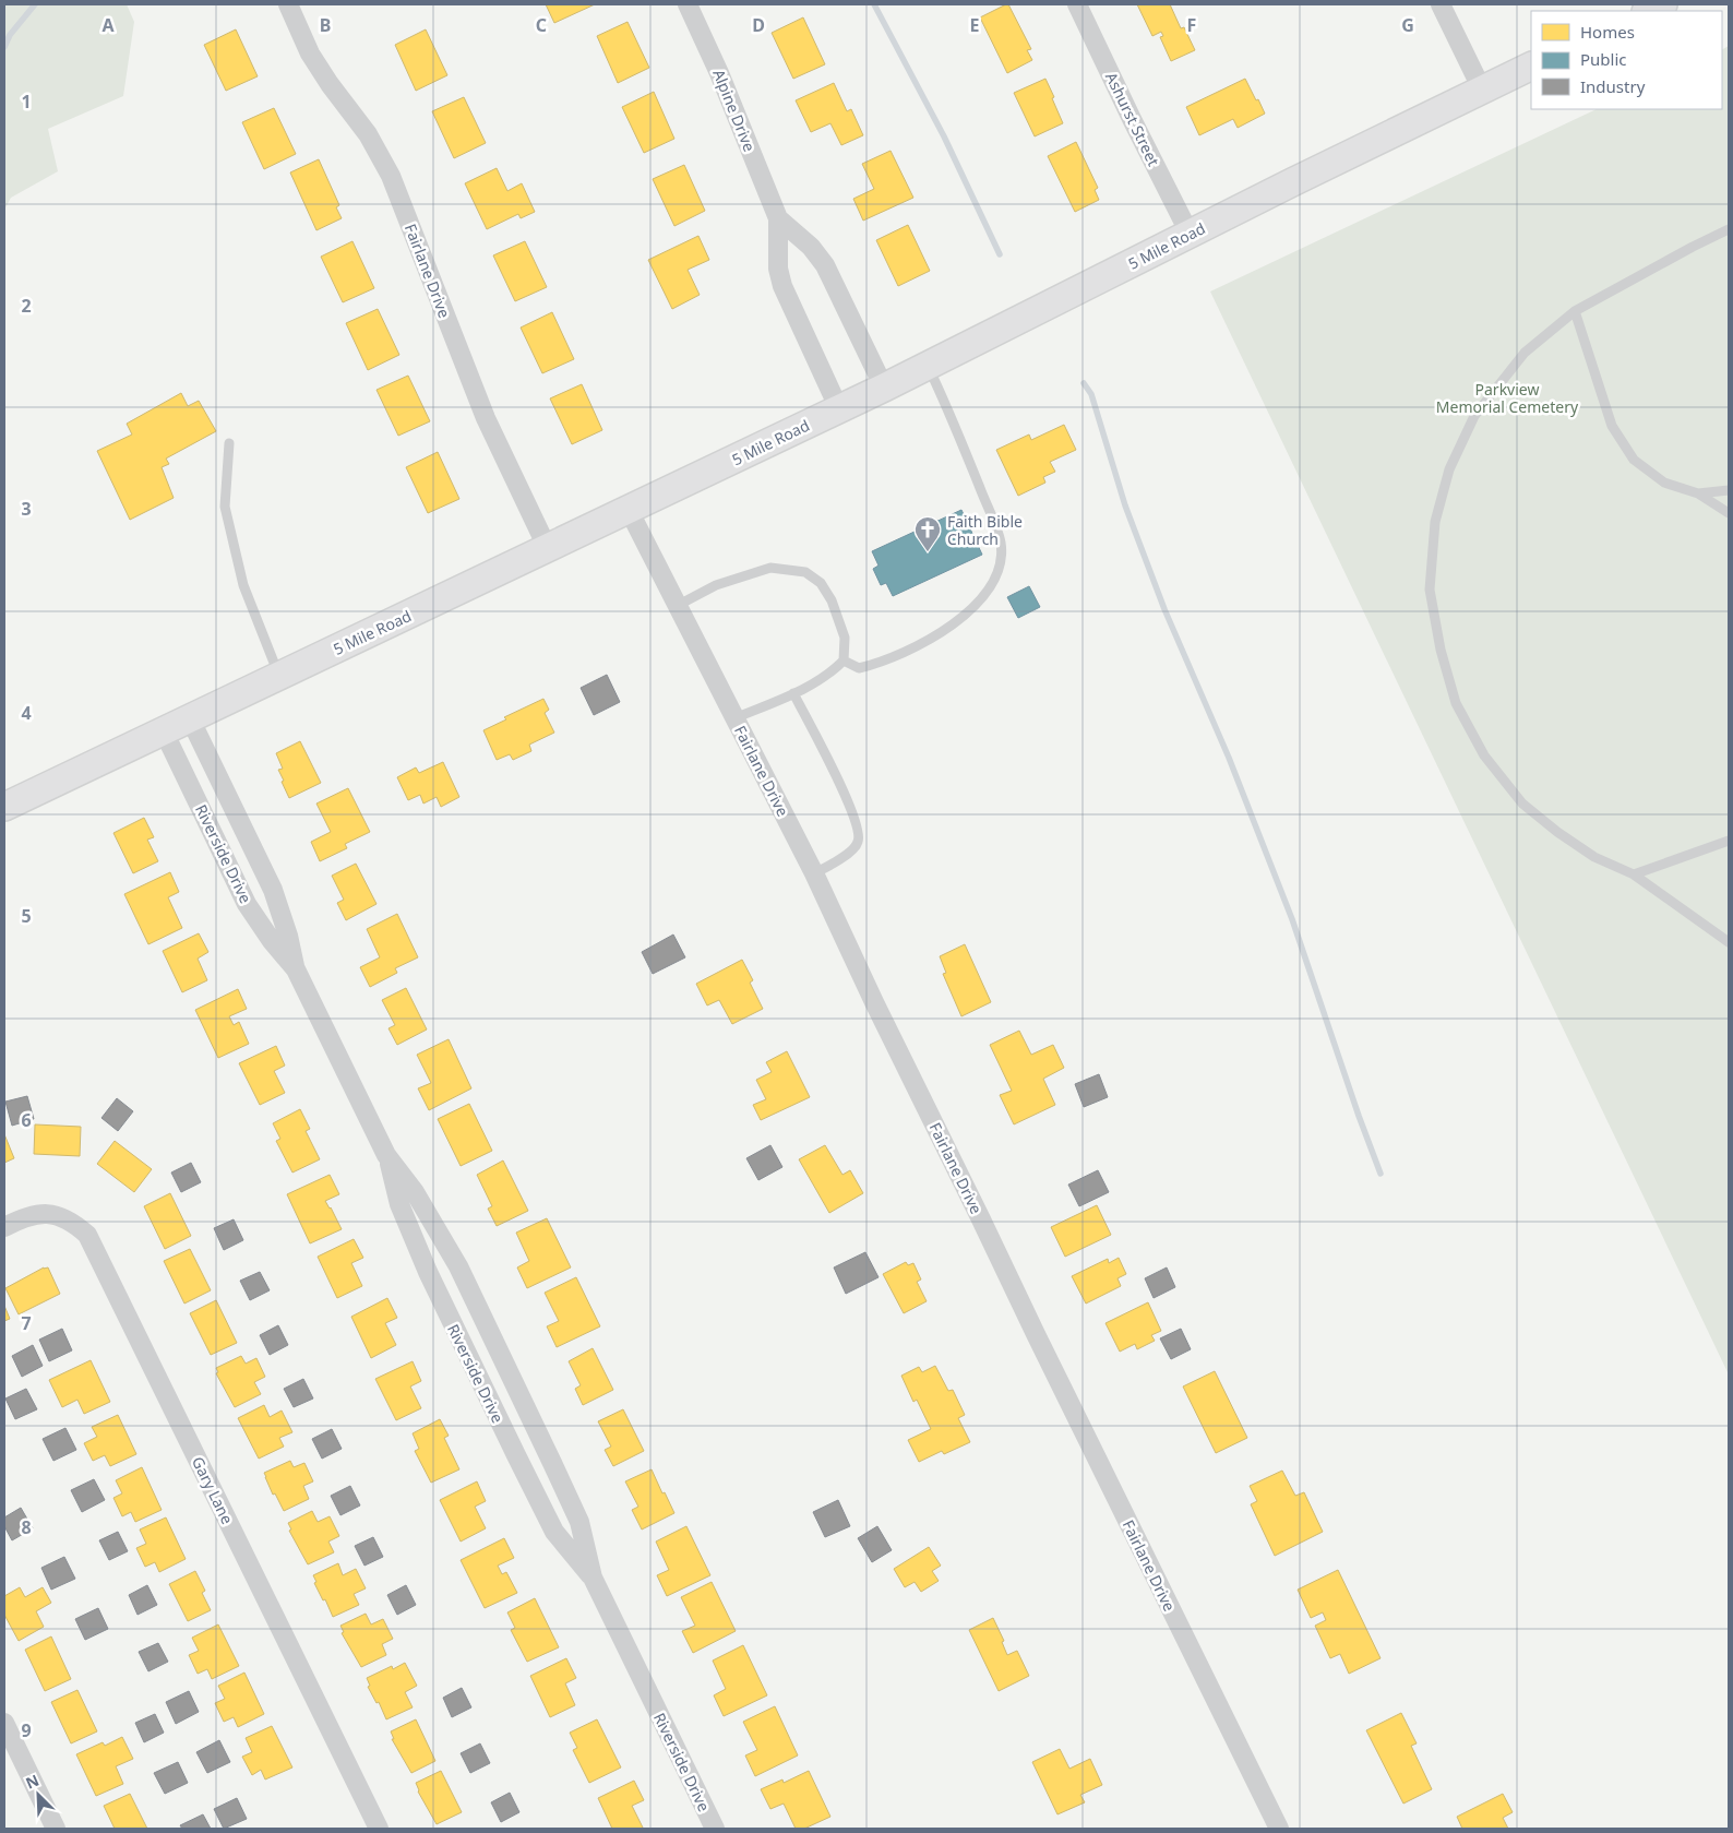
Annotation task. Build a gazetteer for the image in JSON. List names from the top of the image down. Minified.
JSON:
{"streets":{"main road":["5 Mile Road"],"street":["Alpine Drive","Ashurst Street","Fairlane Drive","Riverside Drive","Gary Lane"]},"crossings":[["Alpine Drive","5 Mile Road"],["Ashurst Street","5 Mile Road"],["5 Mile Road","Fairlane Drive"],["5 Mile Road","Riverside Drive"]],"parks":["Parkview Memorial Cemetery"],"places":{"church":["Faith Bible Church"]},"legend":["Homes","Public","Industry"],"north":"top left","grid":{"columns":["A","B","C","D","E","F","G"],"rows":["1","2","3","4","5","6","7","8","9"]}}
